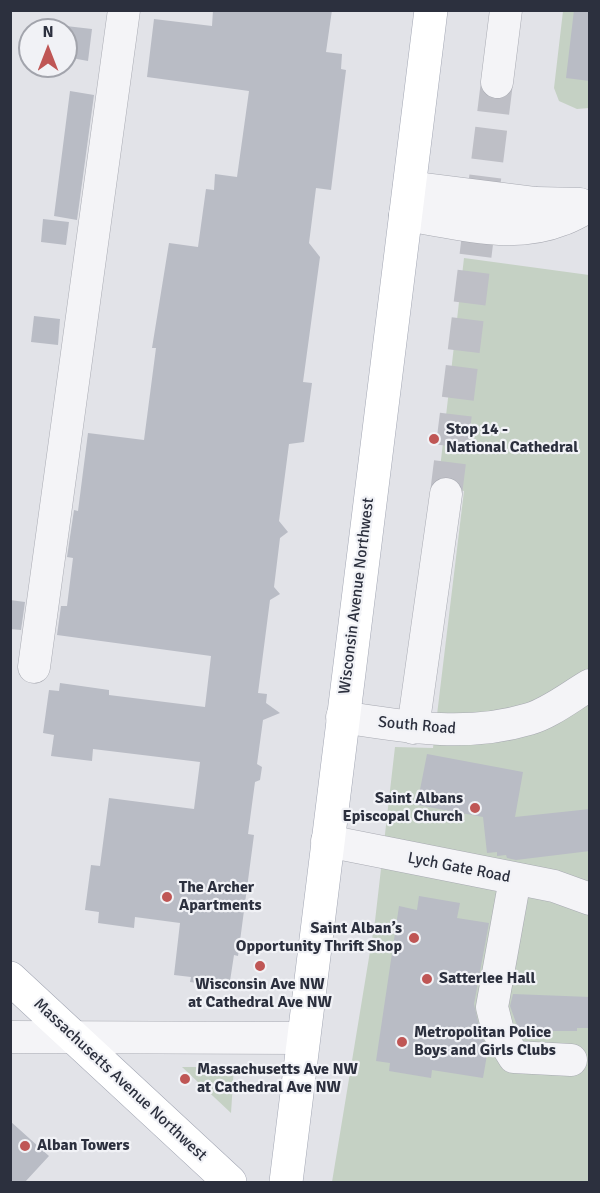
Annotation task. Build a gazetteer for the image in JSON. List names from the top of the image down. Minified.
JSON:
{"streets":{"main road":["Wisconsin Avenue Northwest","Massachusetts Avenue Northwest"],"street":["South Road","Lych Gate Road"]},"crossings":[["Wisconsin Avenue Northwest","South Road"],["Wisconsin Avenue Northwest","Lych Gate Road"]],"places":["Stop 14 - National Cathedral","Saint Albans Episcopal Church","The Archer Apartments","Saint Alban’s Opportunity Thrift Shop","Wisconsin Ave NW at Cathedral Ave NW","Satterlee Hall","Metropolitan Police Boys and Girls Clubs","Massachusetts Ave NW at Cathedral Ave NW","Alban Towers"],"north":"top"}
